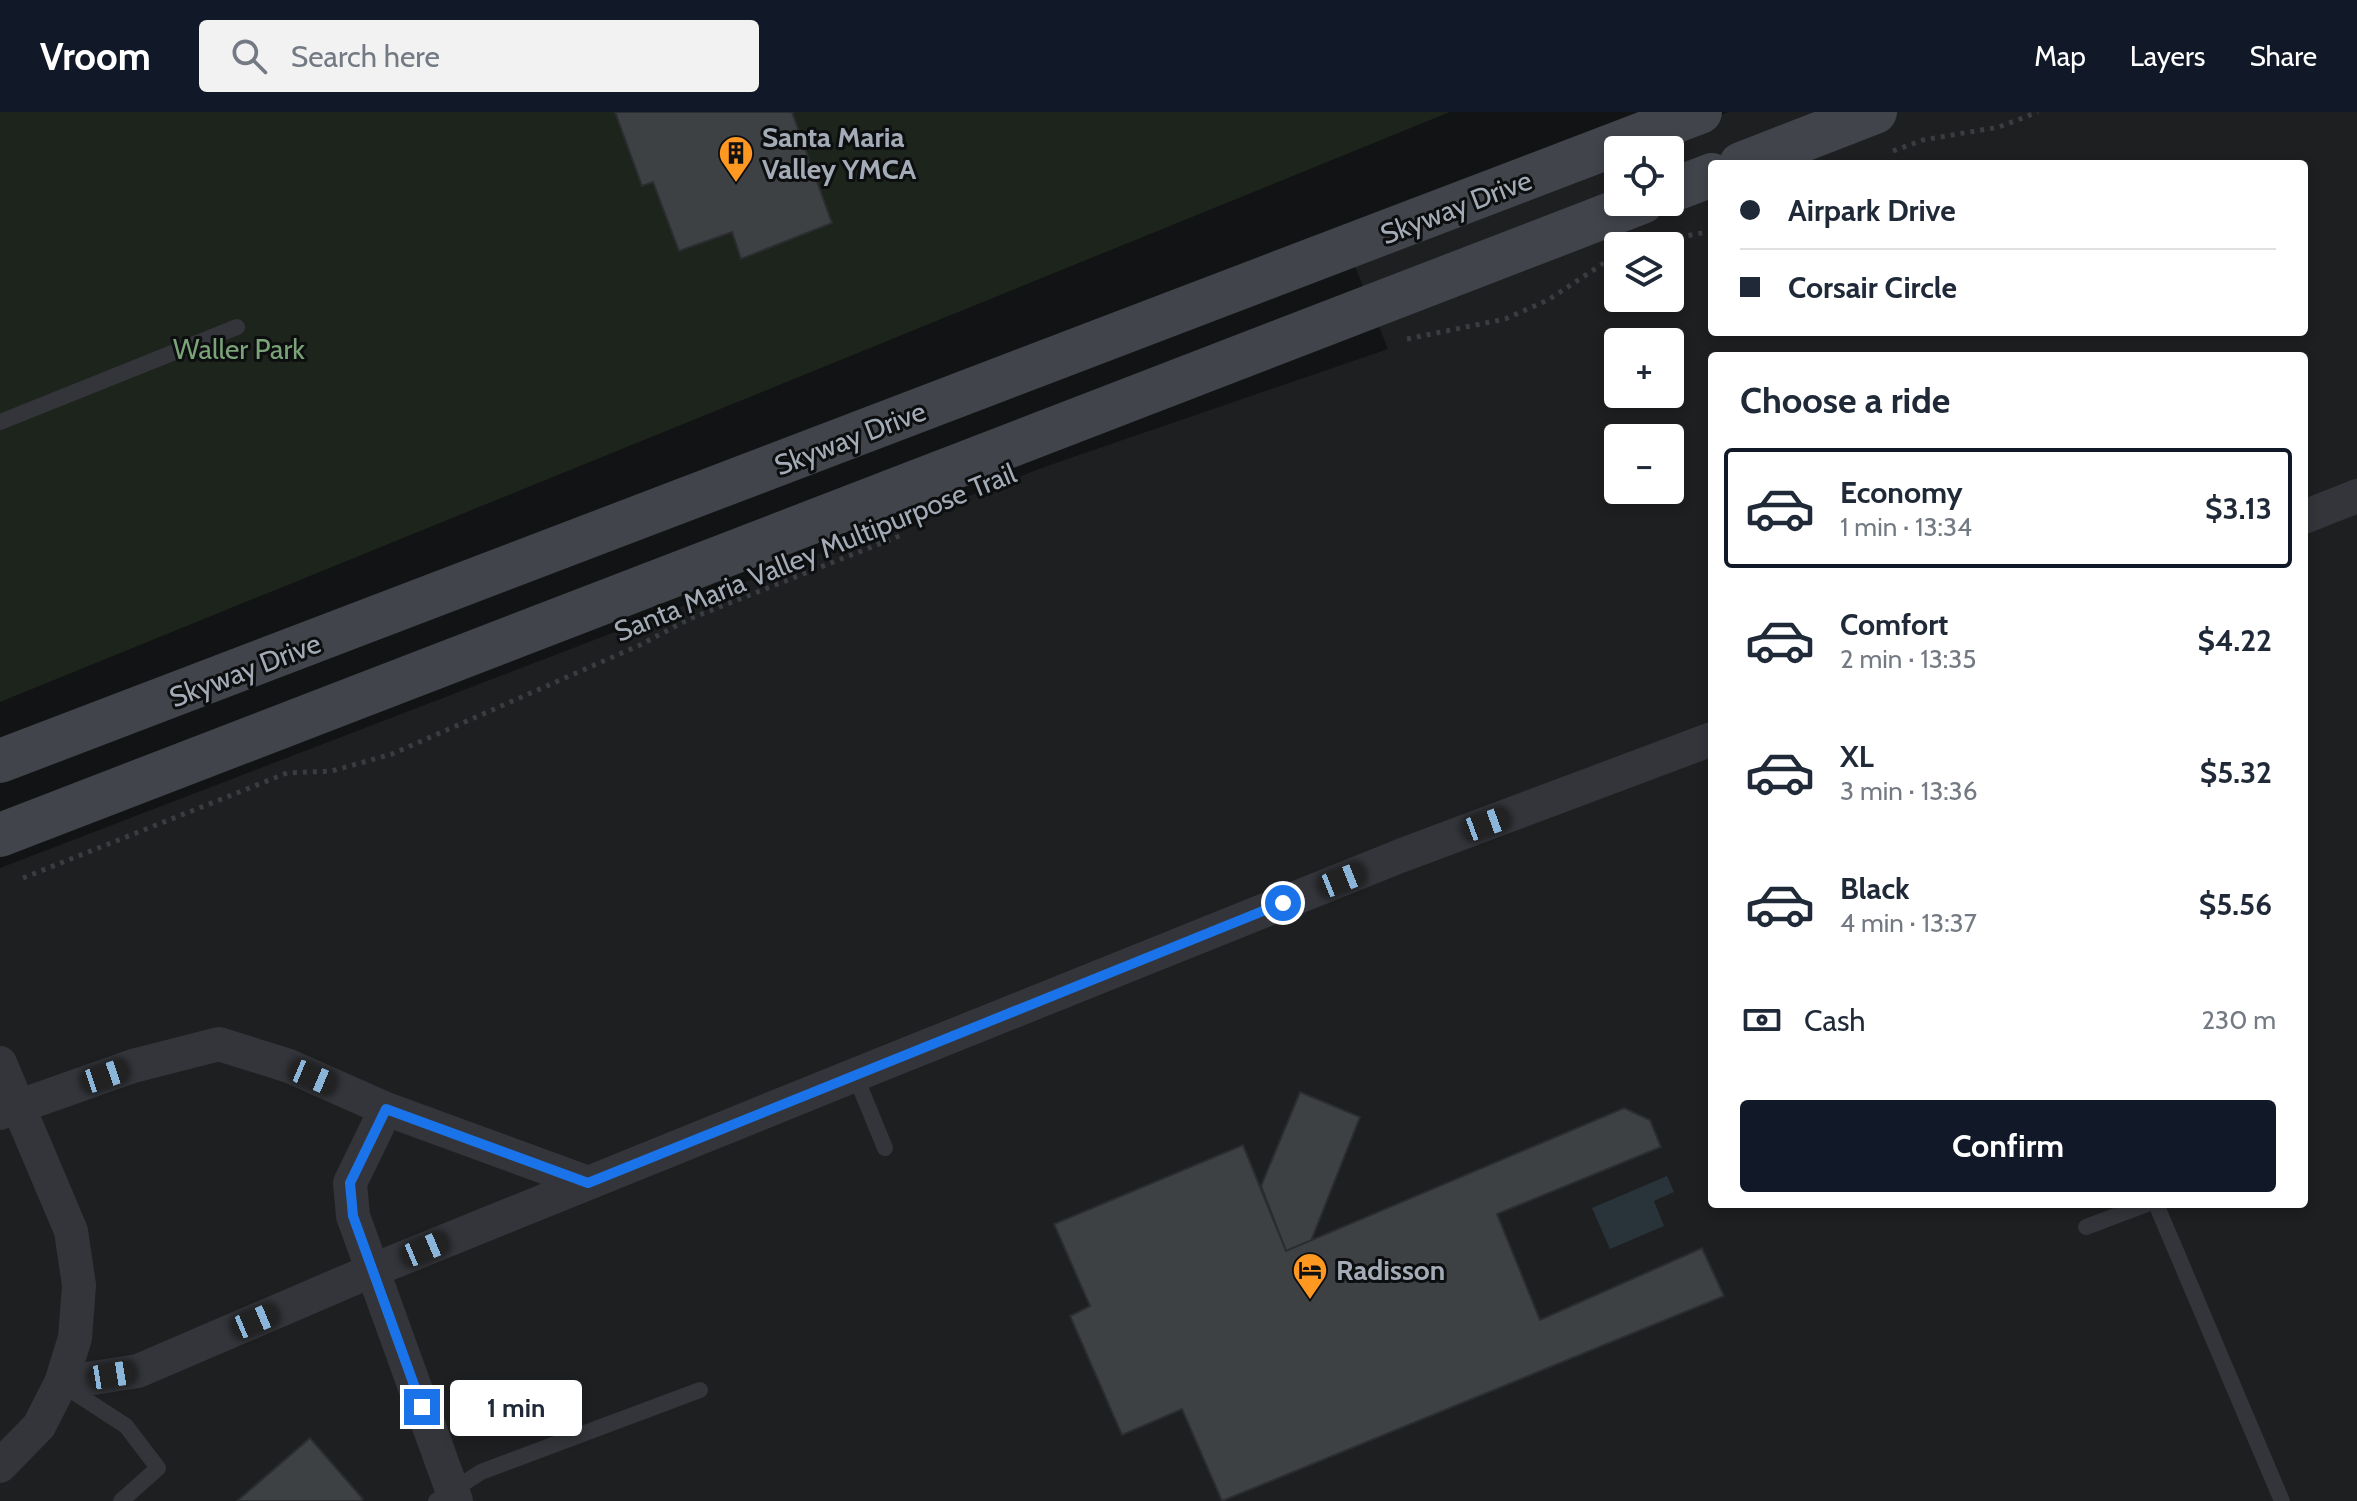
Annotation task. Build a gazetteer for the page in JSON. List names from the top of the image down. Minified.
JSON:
{"streets":{"main road":["Skyway Drive"],"path":["Santa Maria Valley Multipurpose Trail"]},"parks":["Waller Park"],"places":{"building":["Santa Maria Valley YMCA"],"hotel":["Radisson"]},"page":{"header":"Vroom","search":"Search here","nav":["Map","Layers","Share"],"map_buttons":["+","−"],"banner":["Airpark Drive","Corsair Circle"],"heading":"Choose a ride","list":[{"name":"Economy","note":"1 min · 13:34","value":"$3.13"},{"name":"Comfort","note":"2 min · 13:35","value":"$4.22"},{"name":"XL","note":"3 min · 13:36","value":"$5.32"},{"name":"Black","note":"4 min · 13:37","value":"$5.56"}],"pay":["Cash","230 m"],"buttons":"Confirm","bubble":"1 min"}}
